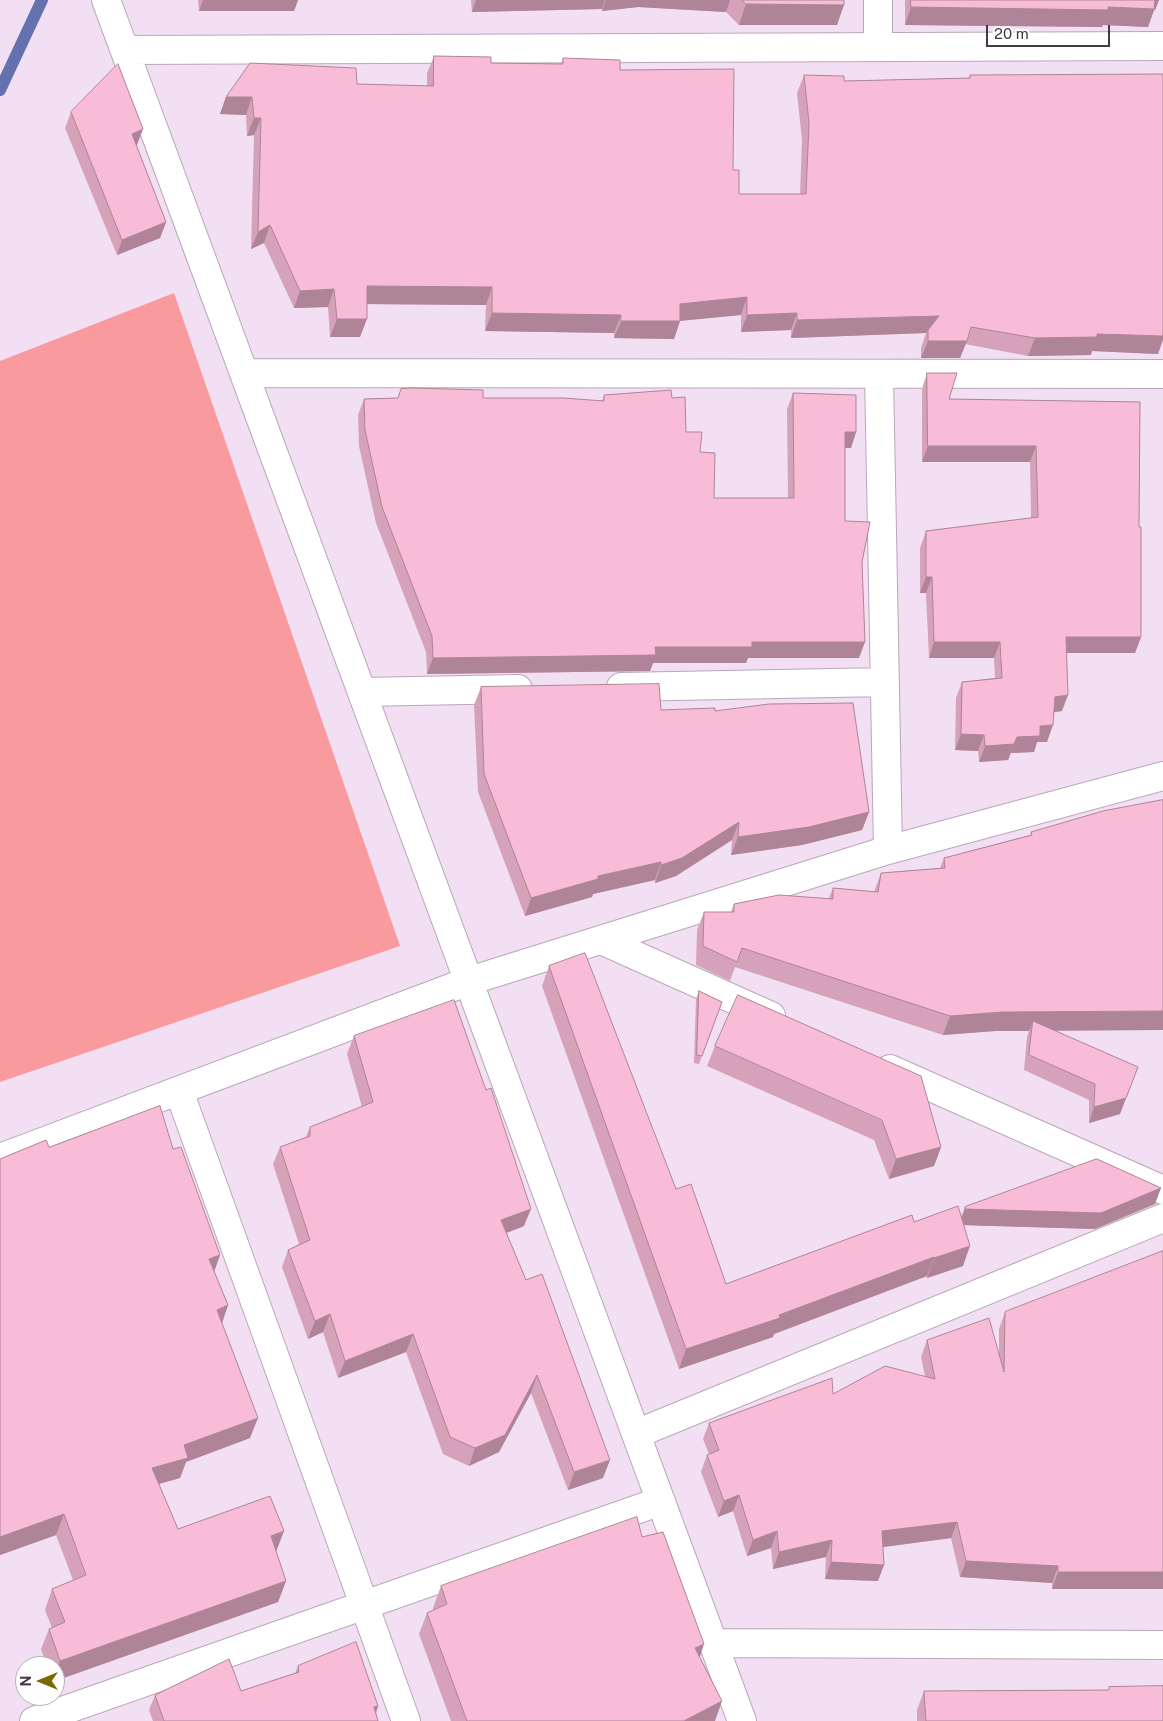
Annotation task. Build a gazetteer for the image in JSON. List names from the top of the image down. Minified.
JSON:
{"scale_bar":"20 m","north":"left"}
